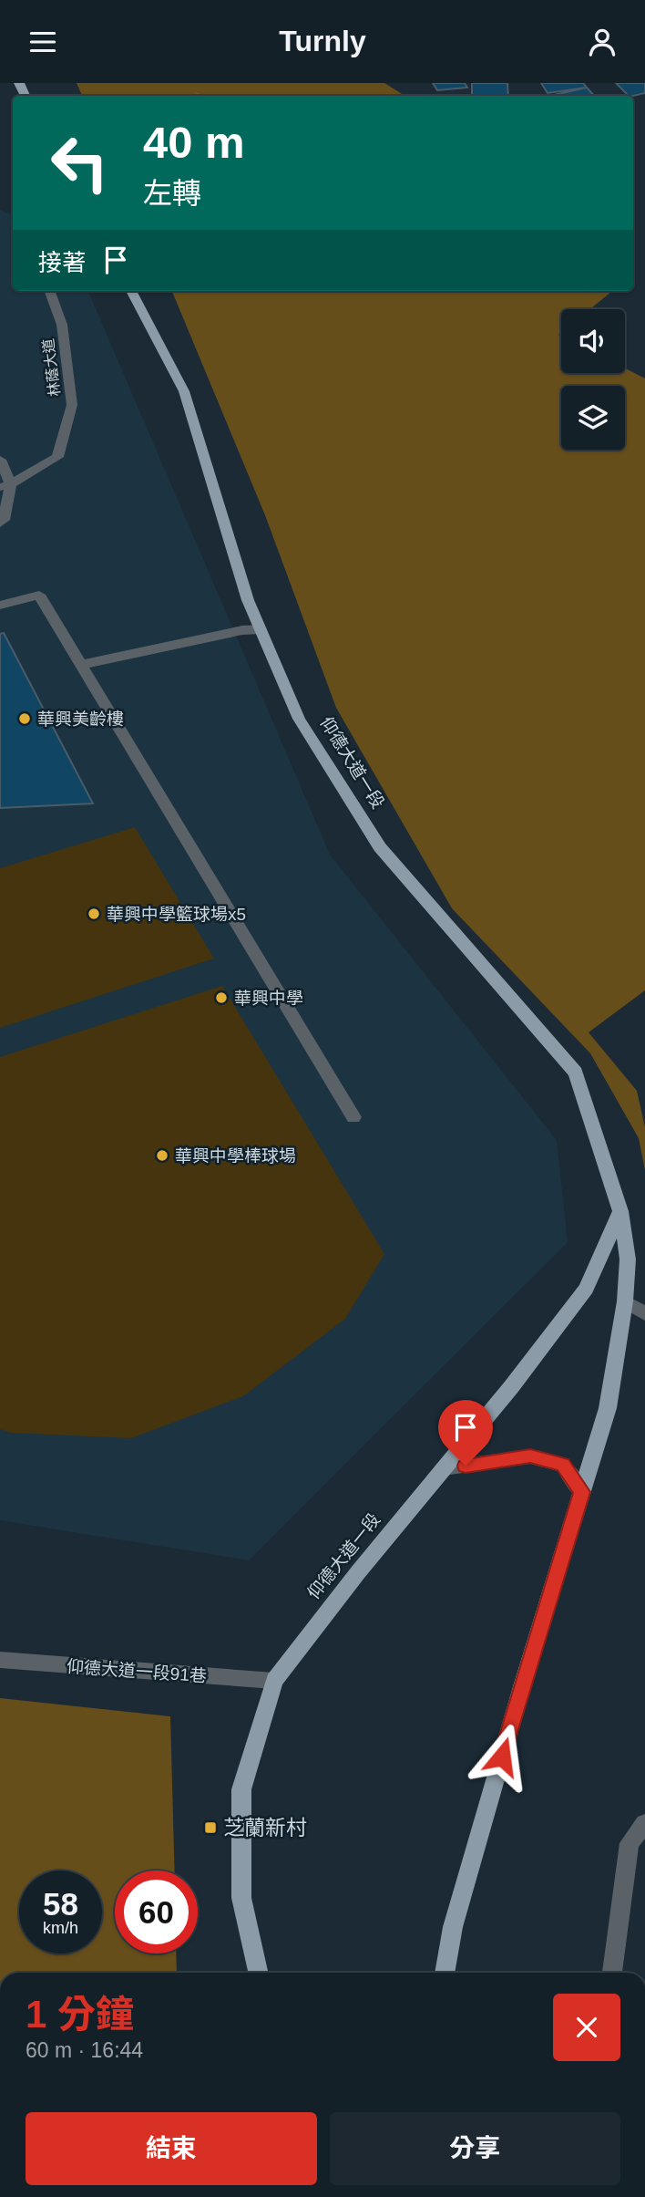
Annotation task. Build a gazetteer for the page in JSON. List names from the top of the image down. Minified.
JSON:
{"streets":{"main road":["仰德大道一段"],"lane":["林蔭大道","仰德大道一段91巷"]},"crossings":[["仰德大道一段","仰德大道一段91巷"]],"places":{"other":["華興美齡樓","華興中學籃球場x5","華興中學","華興中學棒球場"],"transit":["芝蘭新村"]},"page":{"header":"Turnly","turn":["40 m","左轉"],"then":"接著","speed":"58 km/h","limit":"60","heading":["1 分鐘","60 m · 16:44"],"buttons":["結束","分享"]}}
